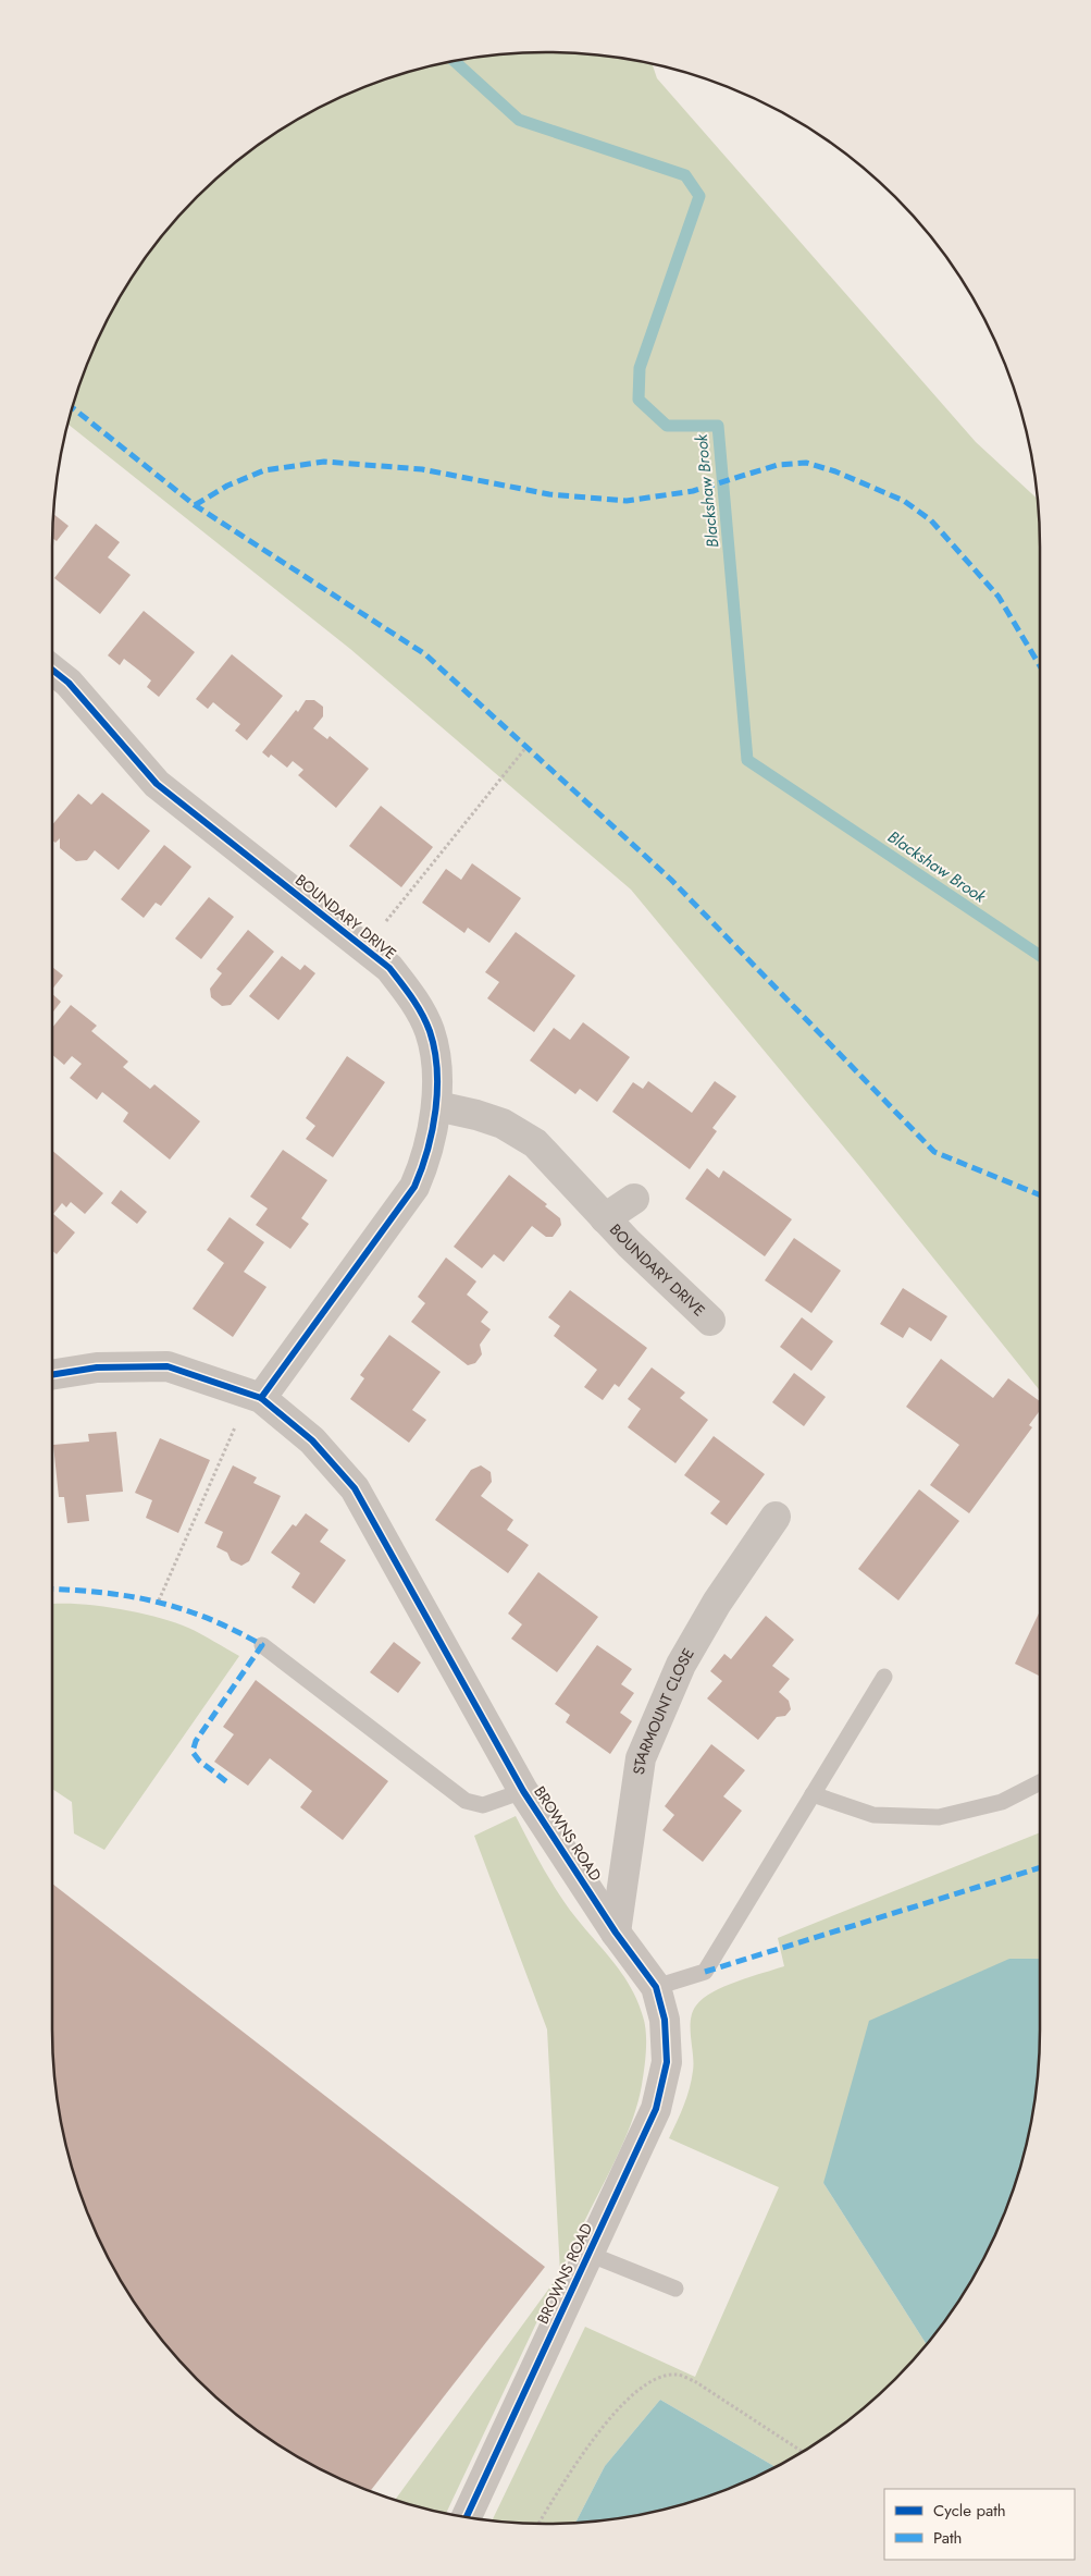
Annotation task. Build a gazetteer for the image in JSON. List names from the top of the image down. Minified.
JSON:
{"streets":{"street":["BOUNDARY DRIVE","STARMOUNT CLOSE","BROWNS ROAD"]},"crossings":[["BOUNDARY DRIVE","BROWNS ROAD"],["STARMOUNT CLOSE","BROWNS ROAD"]],"water":["Blackshaw Brook"],"legend":["Cycle path","Path"]}
